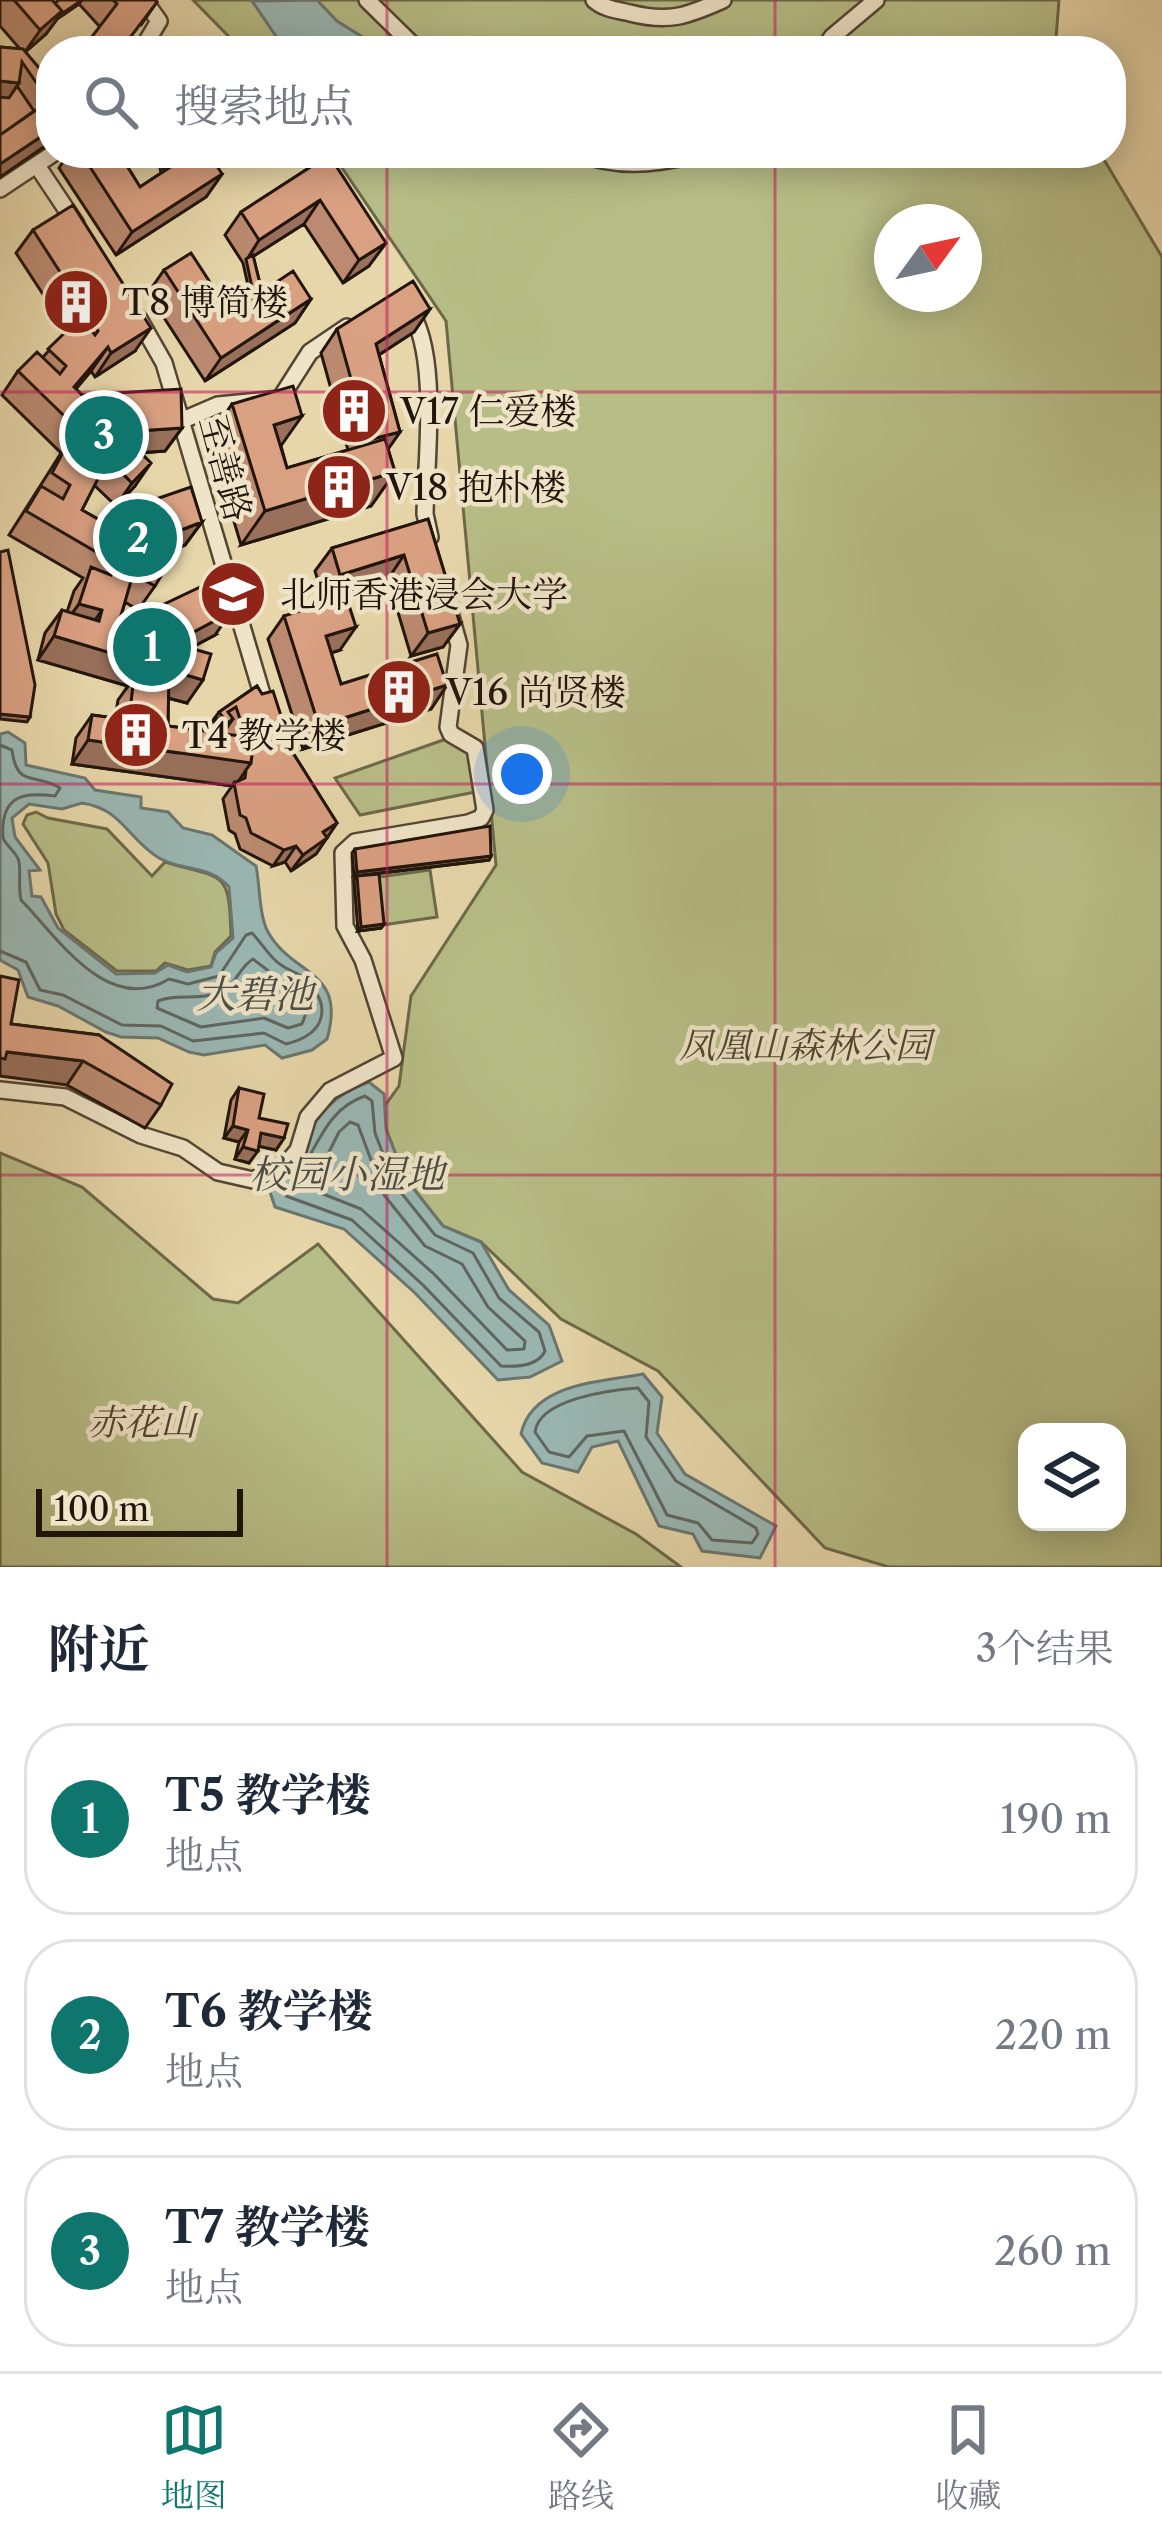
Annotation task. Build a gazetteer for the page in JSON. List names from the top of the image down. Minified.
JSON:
{"streets":{"street":["至善路"]},"water":["大碧池","校园小湿地"],"parks":["凤凰山森林公园","赤花山"],"places":{"building":["T8 博简楼","V17 仁爱楼","V18 抱朴楼","V16 尚贤楼","T4 教学楼"],"school or university":["北师香港浸会大学"]},"scale_bar":"100 m","north":"top right","page":{"search":"搜索地点","pins":["3","2","1"],"scale":"100 m","heading":["附近","3个结果"],"list":[{"mark":"1","name":"T5 教学楼","note":"地点","value":"190 m"},{"mark":"2","name":"T6 教学楼","note":"地点","value":"220 m"},{"mark":"3","name":"T7 教学楼","note":"地点","value":"260 m"}],"nav":["地图","路线","收藏"]}}
